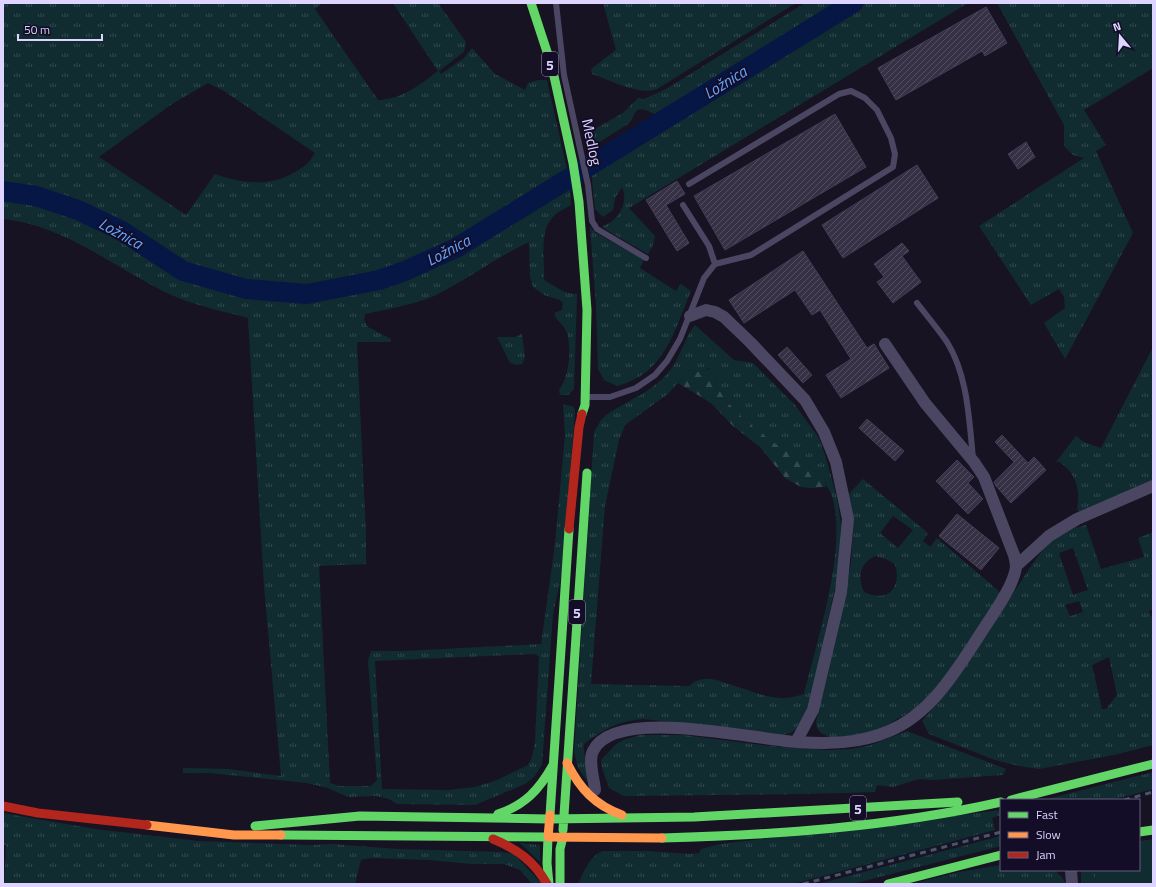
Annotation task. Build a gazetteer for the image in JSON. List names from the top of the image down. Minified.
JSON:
{"streets":{"main road":["5"],"lane":["Medlog"]},"water":["Ložnica"],"legend":["Fast","Slow","Jam"],"scale_bar":"50 m","north":"top"}
